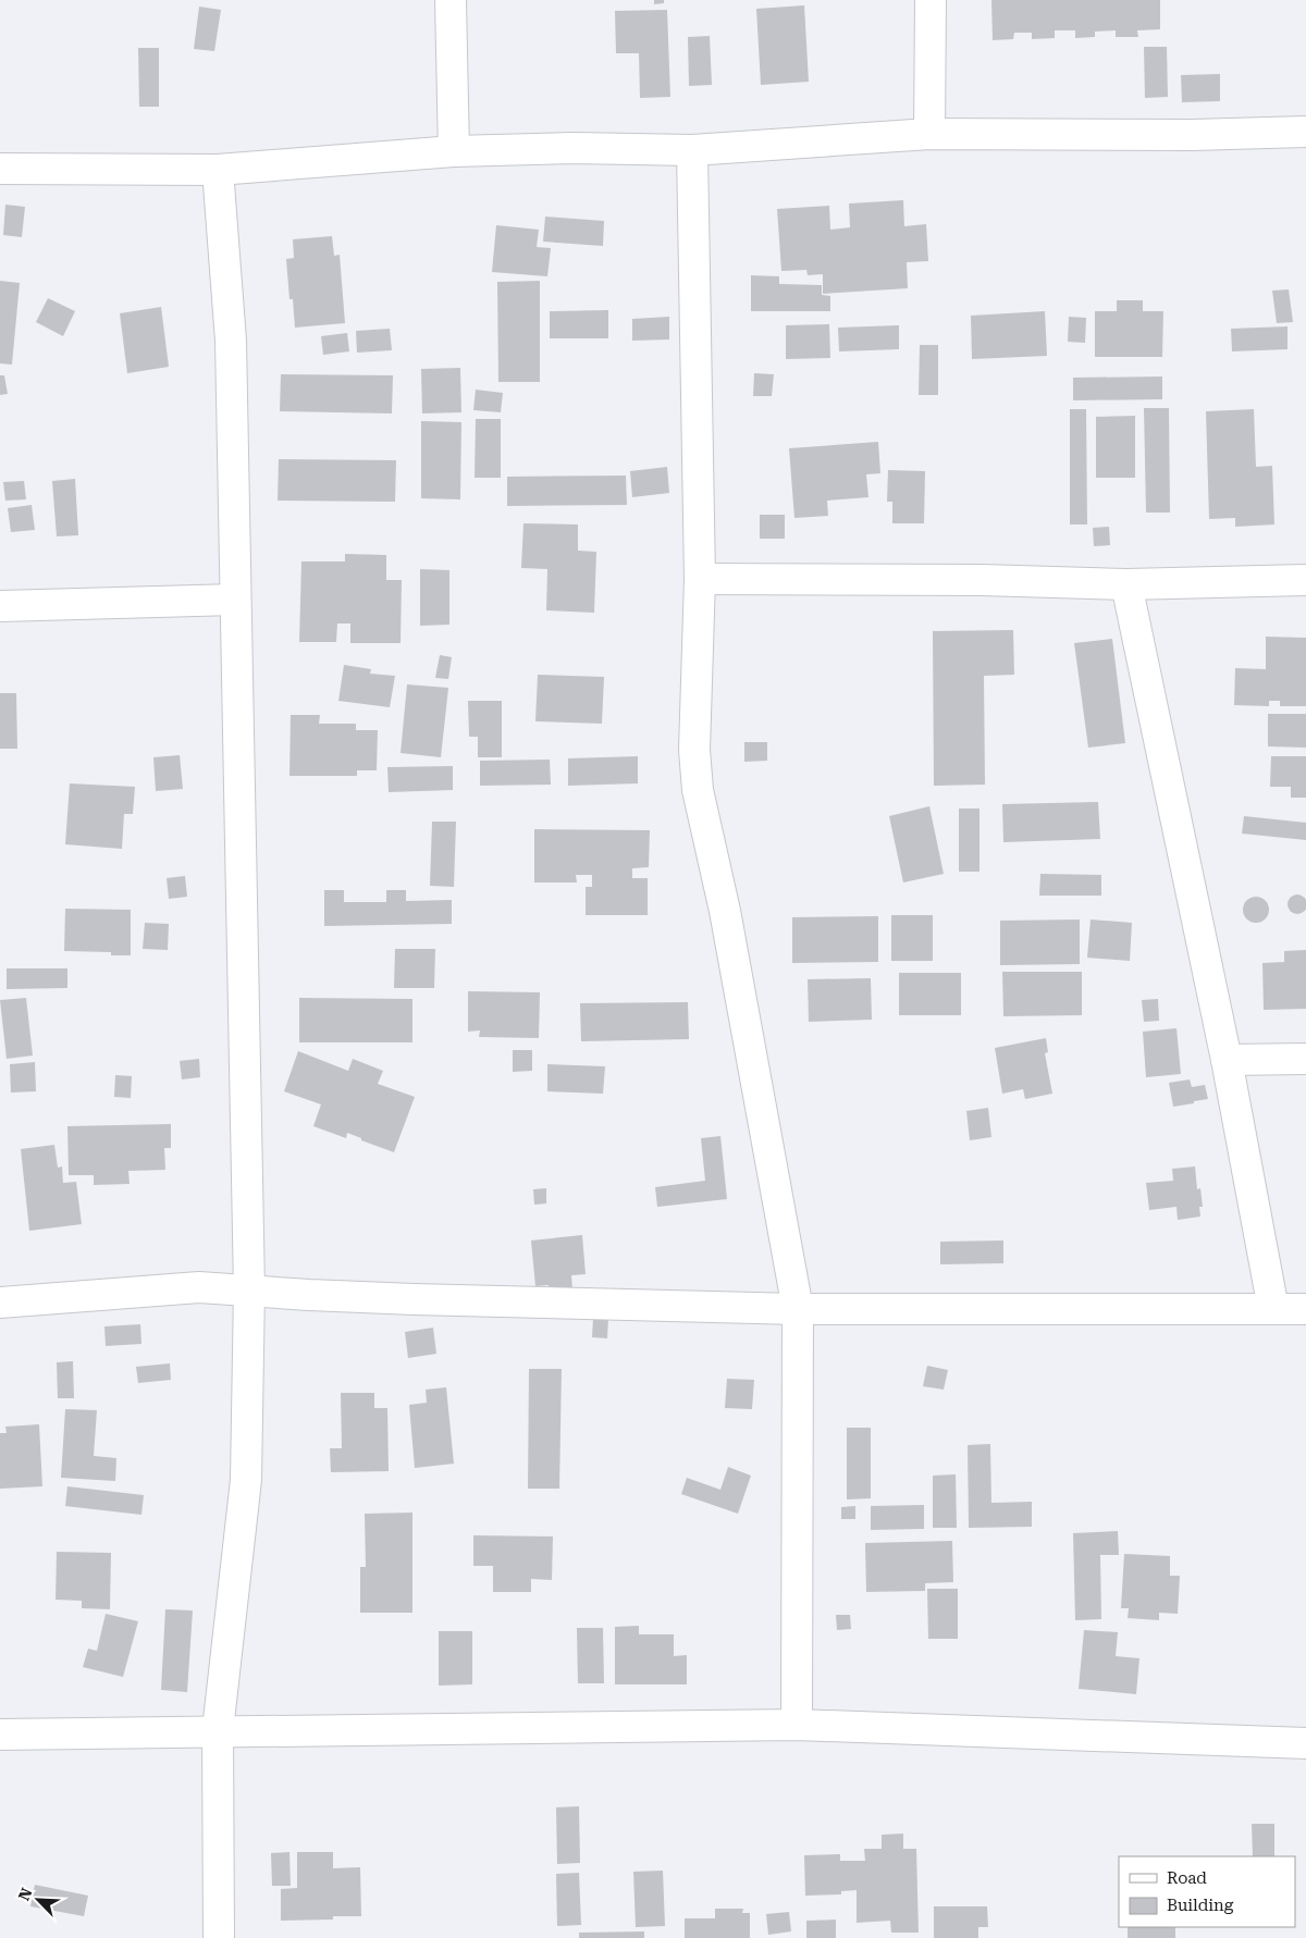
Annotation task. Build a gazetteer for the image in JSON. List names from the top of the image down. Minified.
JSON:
{"legend":["Road","Building"],"north":"top left"}
